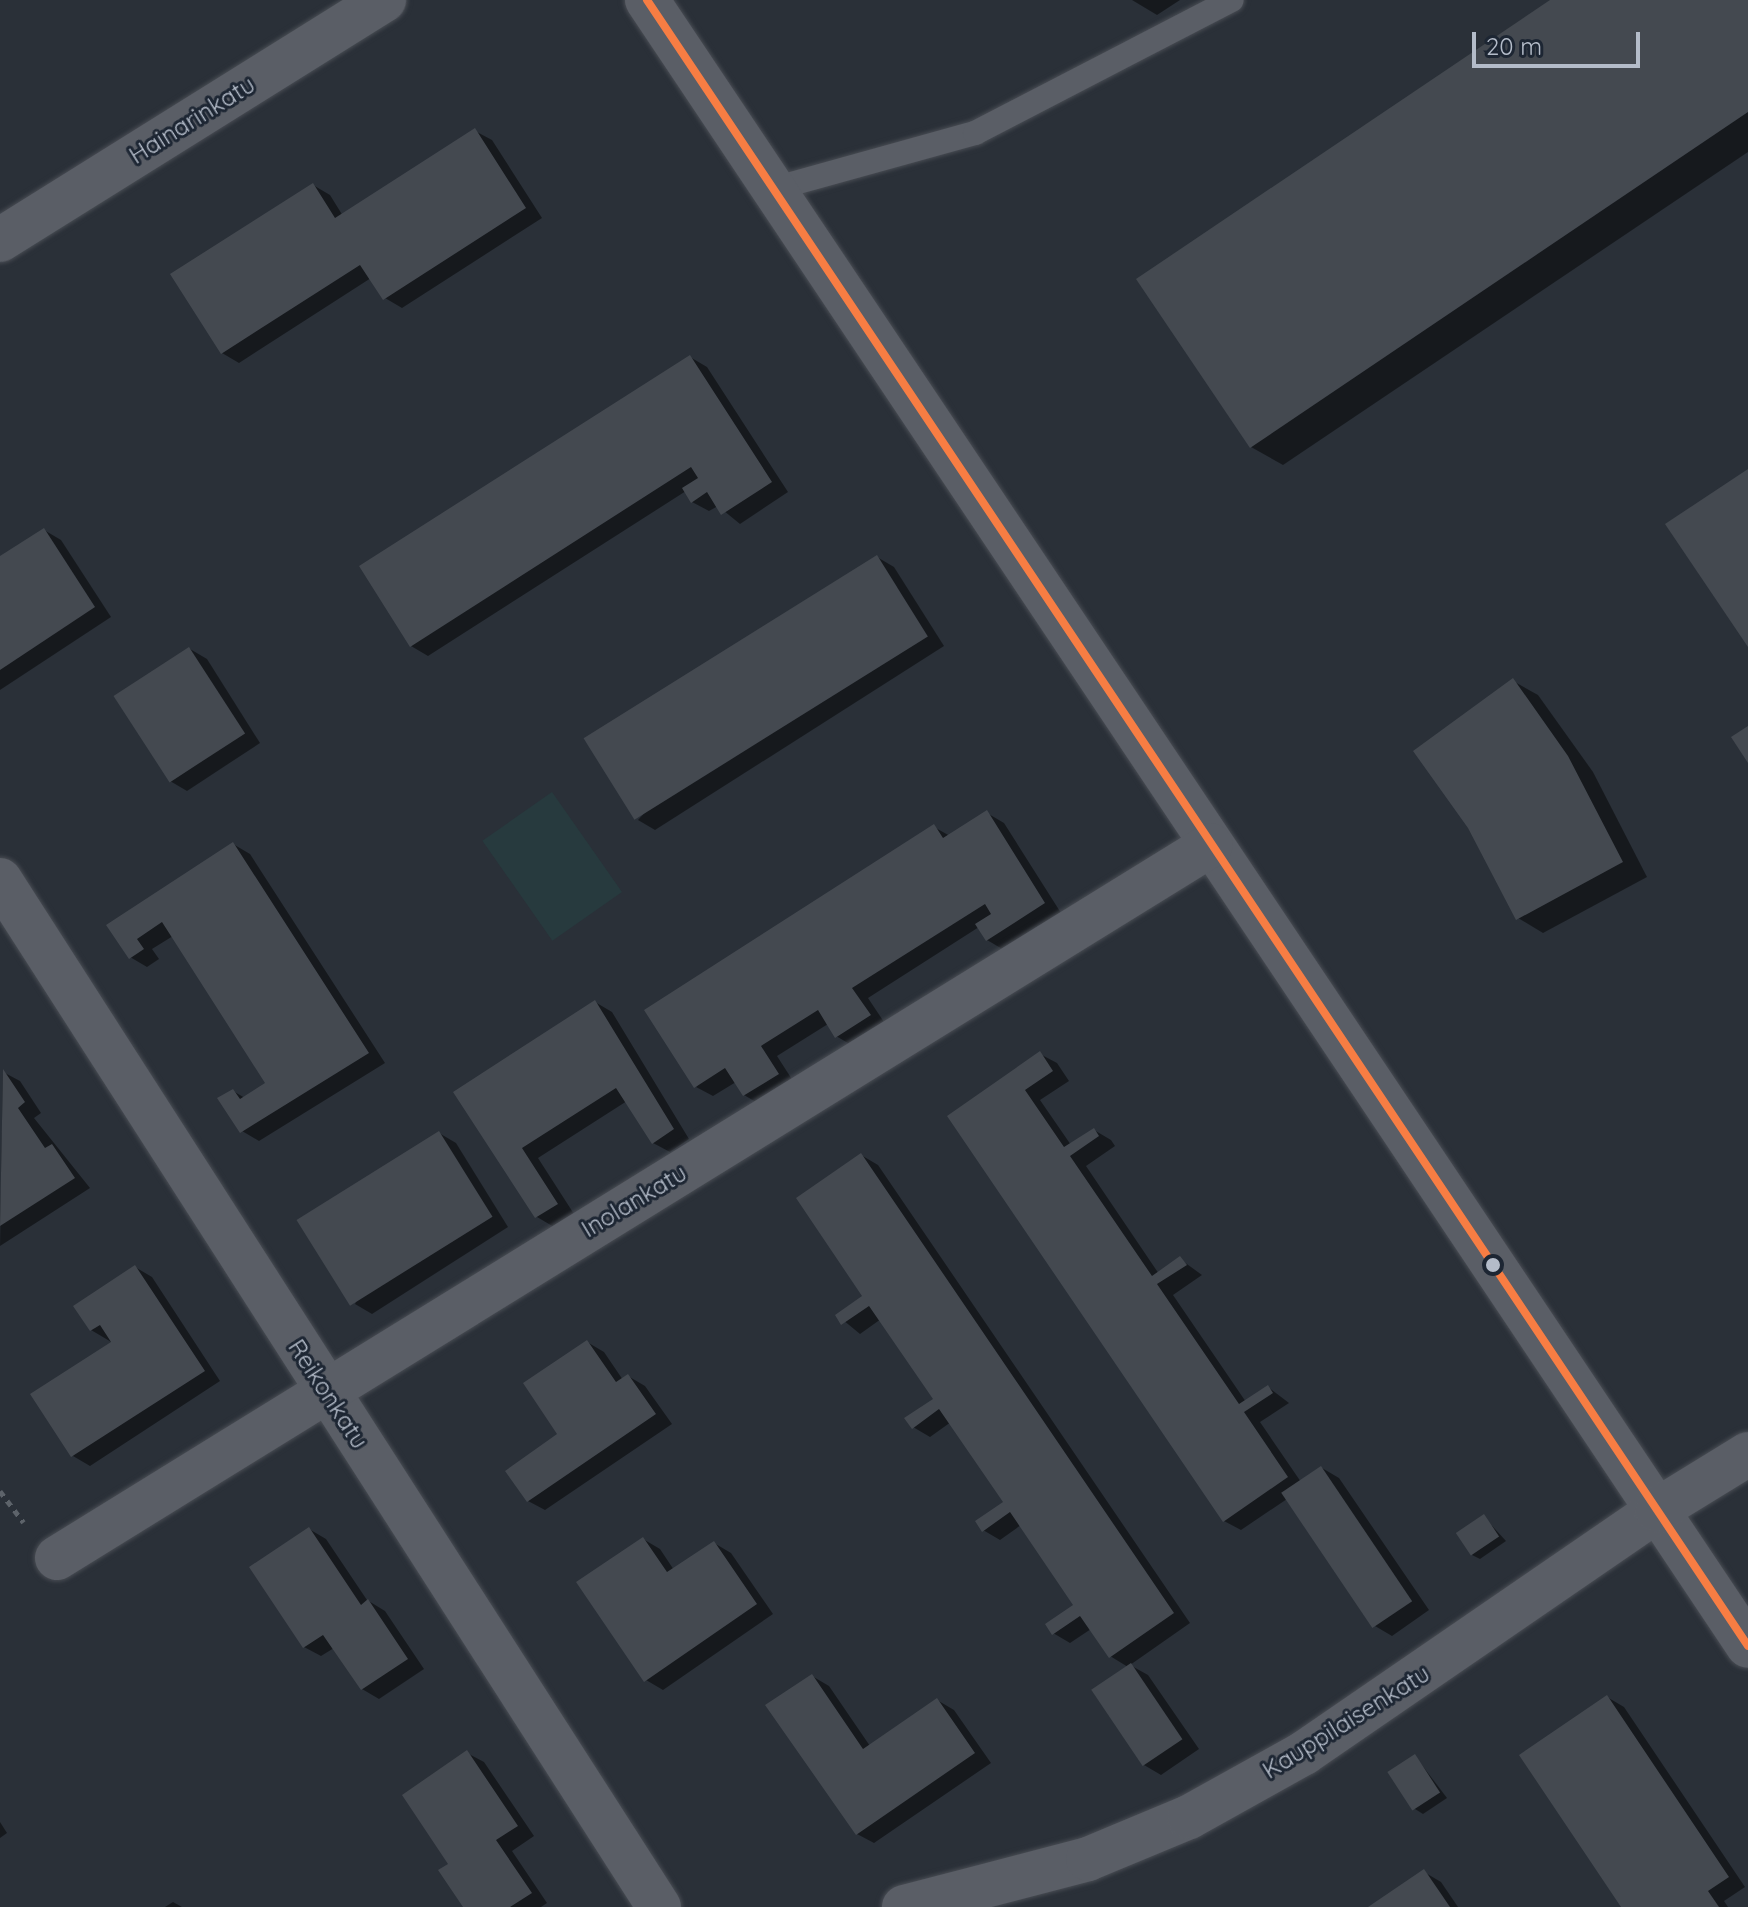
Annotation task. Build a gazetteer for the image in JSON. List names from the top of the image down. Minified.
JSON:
{"streets":{"street":["Hainarinkatu","Inolankatu","Reikonkatu","Kauppilaisenkatu"]},"crossings":[["Inolankatu","Reikonkatu"]],"scale_bar":"20 m"}
